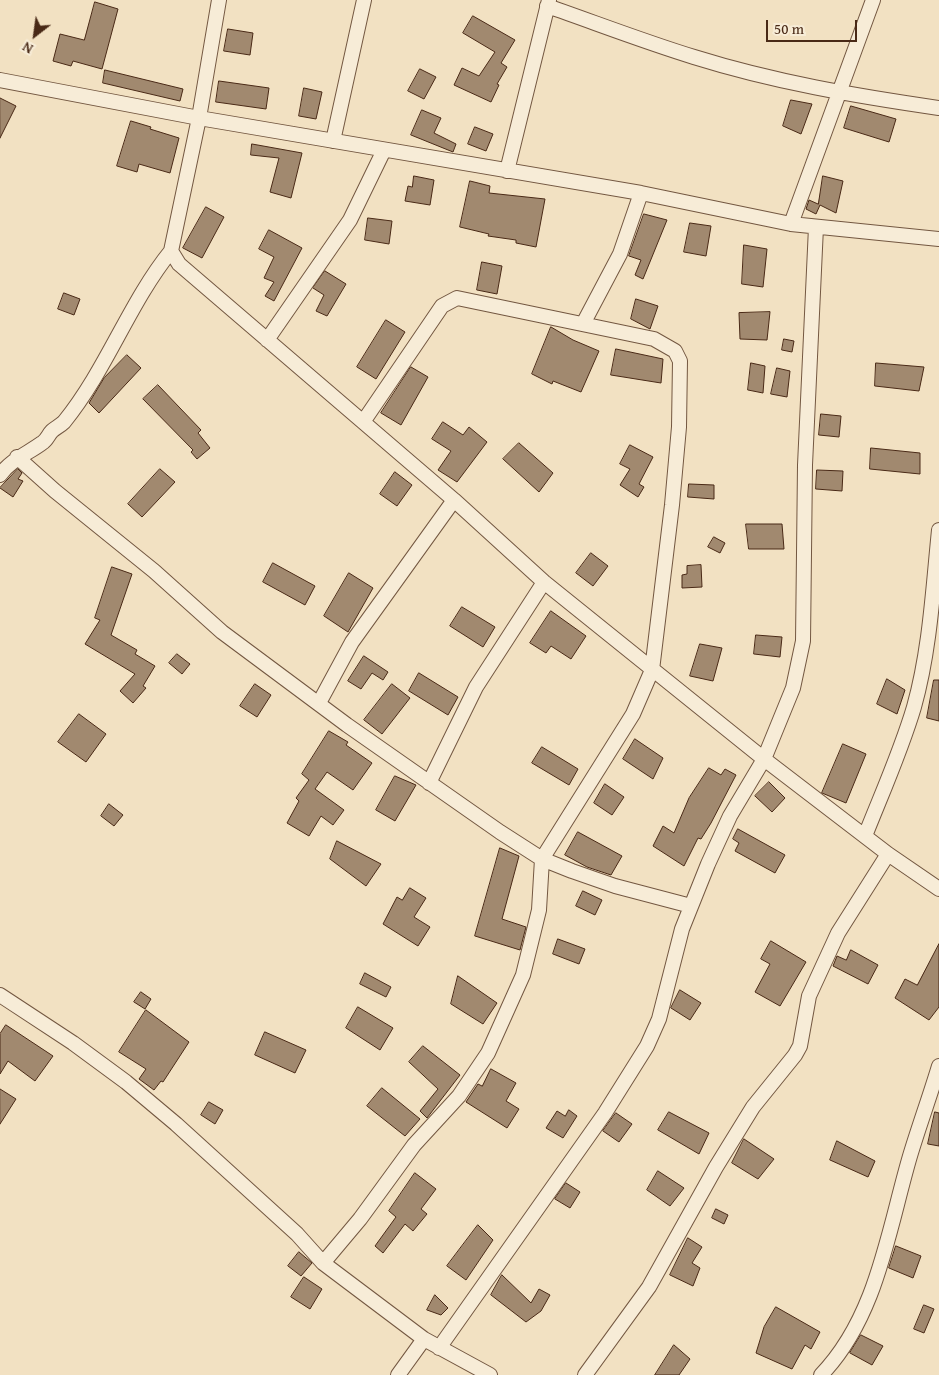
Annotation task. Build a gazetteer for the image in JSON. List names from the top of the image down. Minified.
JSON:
{"scale_bar":"50 m","north":"bottom left"}
